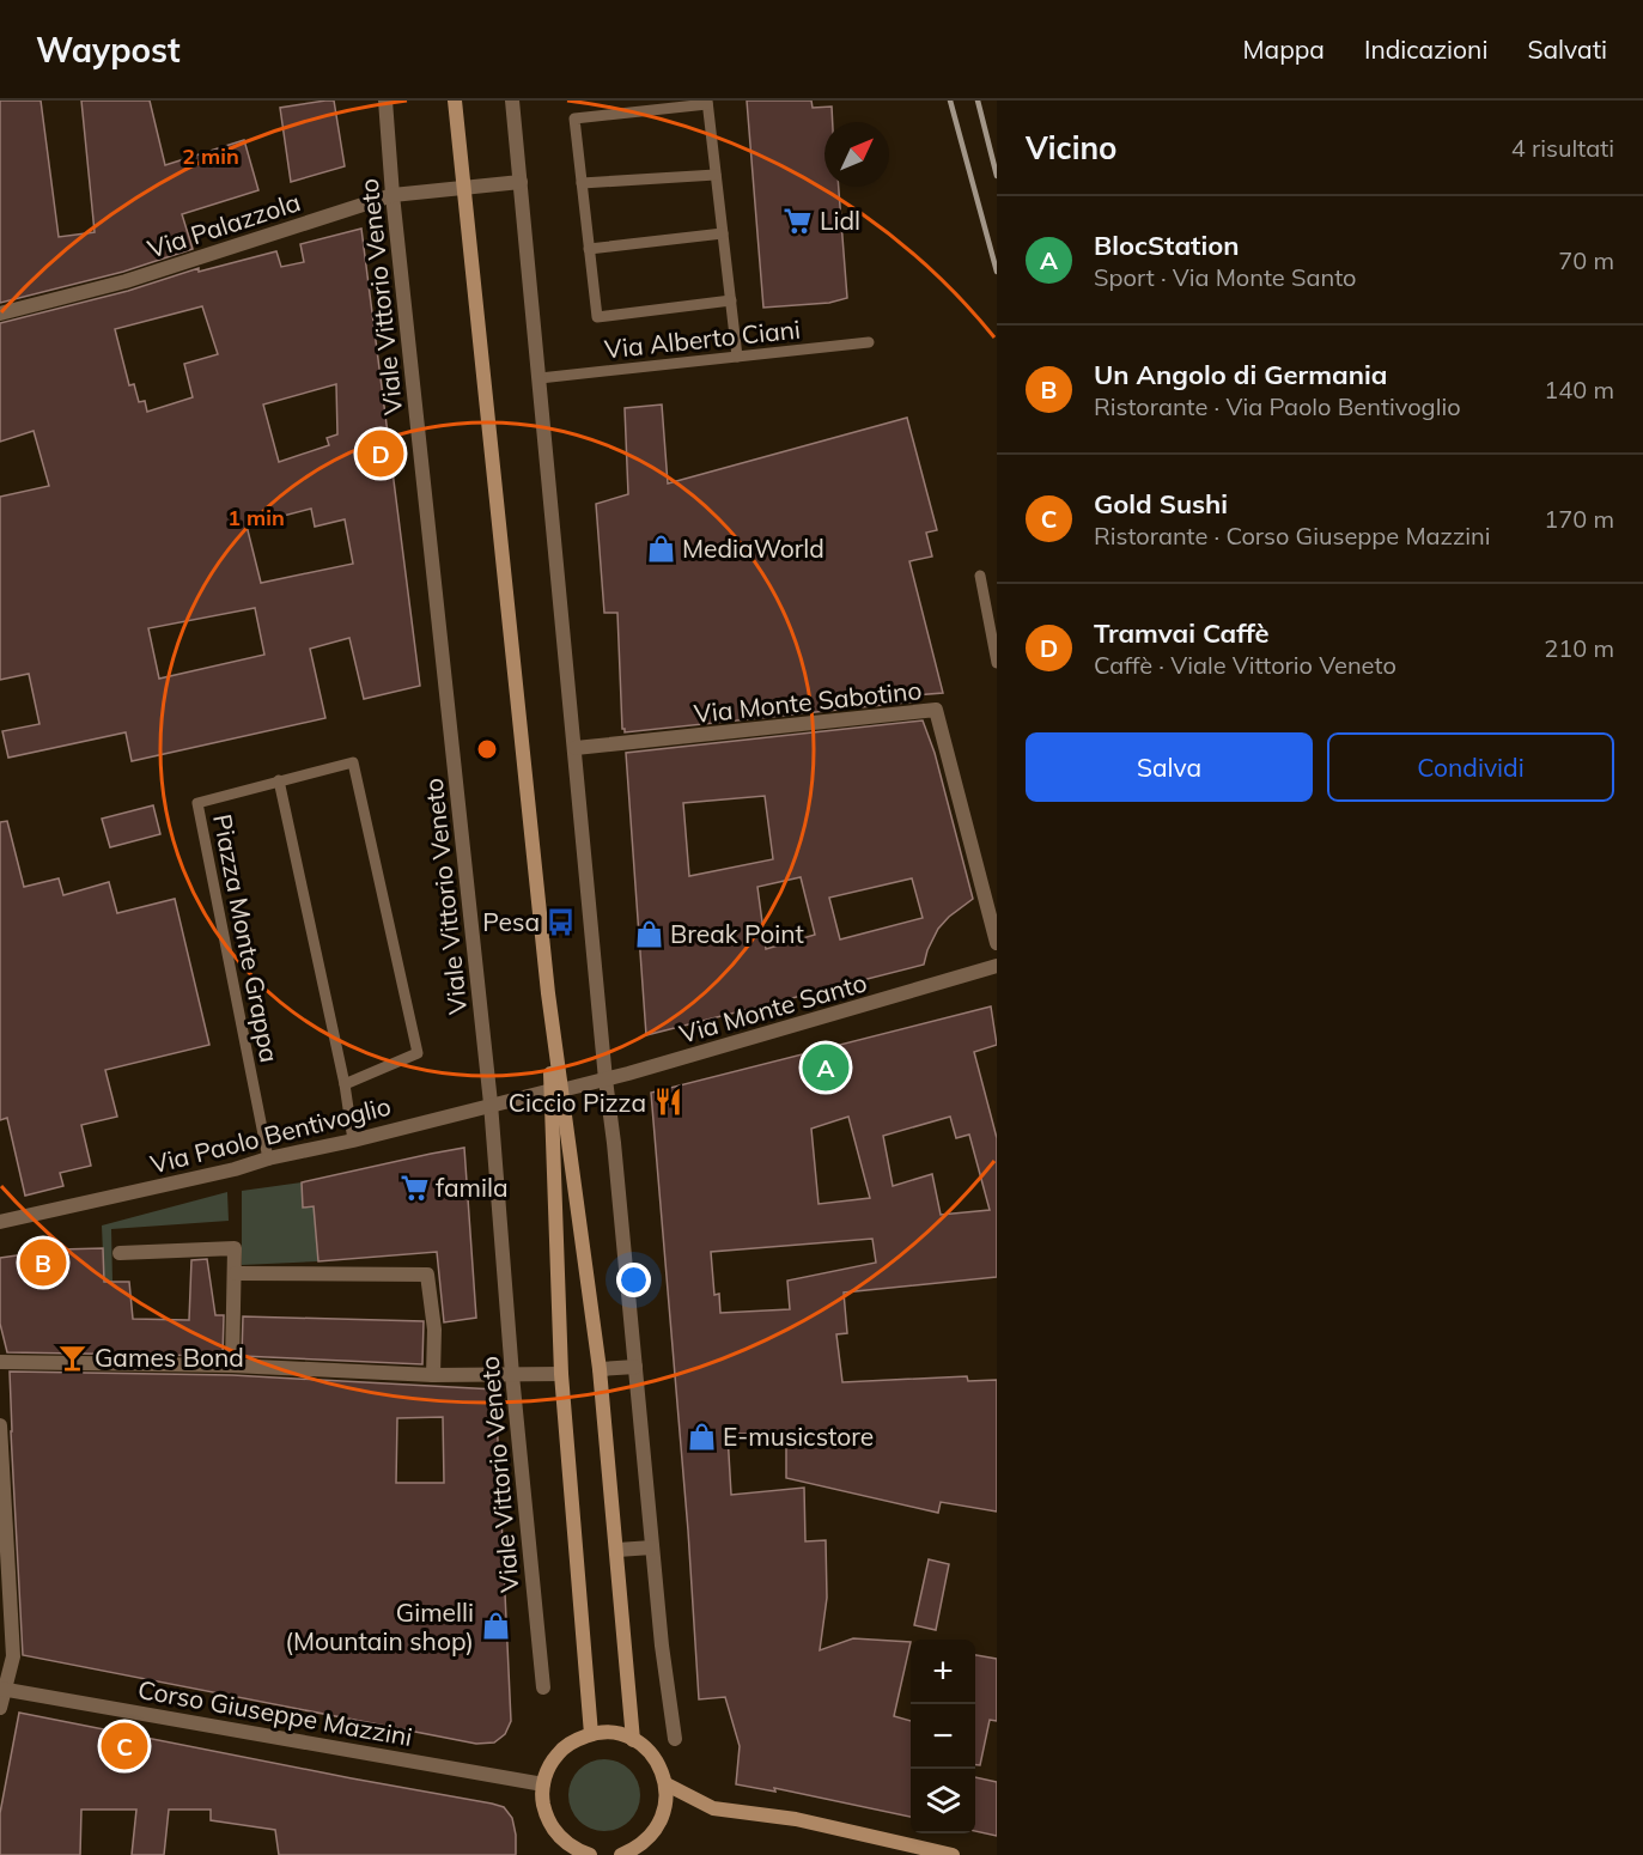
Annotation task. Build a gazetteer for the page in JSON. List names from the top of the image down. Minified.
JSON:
{"streets":{"street":["Via Palazzola","Viale Vittorio Veneto","Via Monte Sabotino","Via Monte Santo","Via Paolo Bentivoglio","Corso Giuseppe Mazzini"],"lane":["Via Alberto Ciani","Piazza Monte Grappa"]},"crossings":[["Via Palazzola","Viale Vittorio Veneto"],["Viale Vittorio Veneto","Via Paolo Bentivoglio"],["Piazza Monte Grappa","Via Paolo Bentivoglio"],["Via Monte Santo","Via Paolo Bentivoglio"]],"places":{"supermarket":["Lidl","famila"],"shop":["MediaWorld","Break Point","E-musicstore","Gimelli (Mountain shop)"],"bus stop":["Pesa"],"restaurant":["Ciccio Pizza"],"bar":["Games Bond"]},"north":"top right","page":{"header":"Waypost","nav":["Mappa","Indicazioni","Salvati"],"heading":["Vicino","4 risultati"],"list":[{"mark":"A","name":"BlocStation","note":"Sport · Via Monte Santo","value":"70 m"},{"mark":"B","name":"Un Angolo di Germania","note":"Ristorante · Via Paolo Bentivoglio","value":"140 m"},{"mark":"C","name":"Gold Sushi","note":"Ristorante · Corso Giuseppe Mazzini","value":"170 m"},{"mark":"D","name":"Tramvai Caffè","note":"Caffè · Viale Vittorio Veneto","value":"210 m"}],"pins":["D","A","B","C"],"buttons":["Salva","Condividi"],"map_buttons":["+","−"]},"rings":["2 min","1 min"]}
